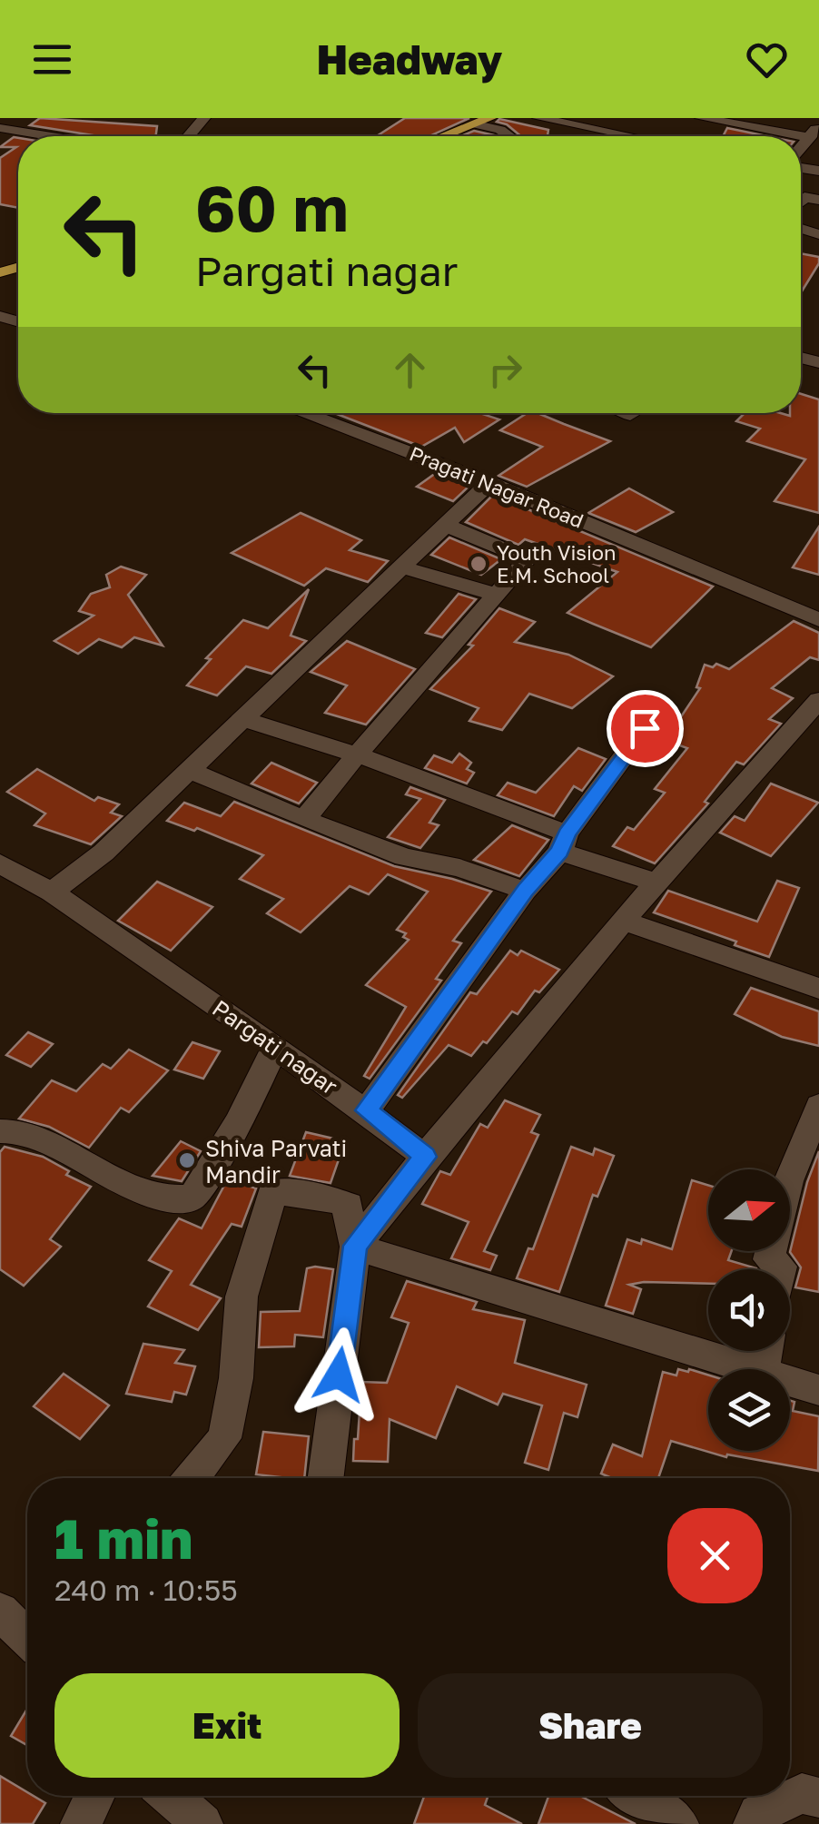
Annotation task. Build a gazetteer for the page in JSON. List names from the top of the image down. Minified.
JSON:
{"streets":{"street":["Pragati Nagar Road","Pargati nagar"]},"places":["Youth Vision E.M. School","Shiva Parvati Mandir"],"north":"right","page":{"header":"Headway","turn":["60 m","Pargati nagar"],"heading":["1 min","240 m · 10:55"],"buttons":["Exit","Share"]}}
